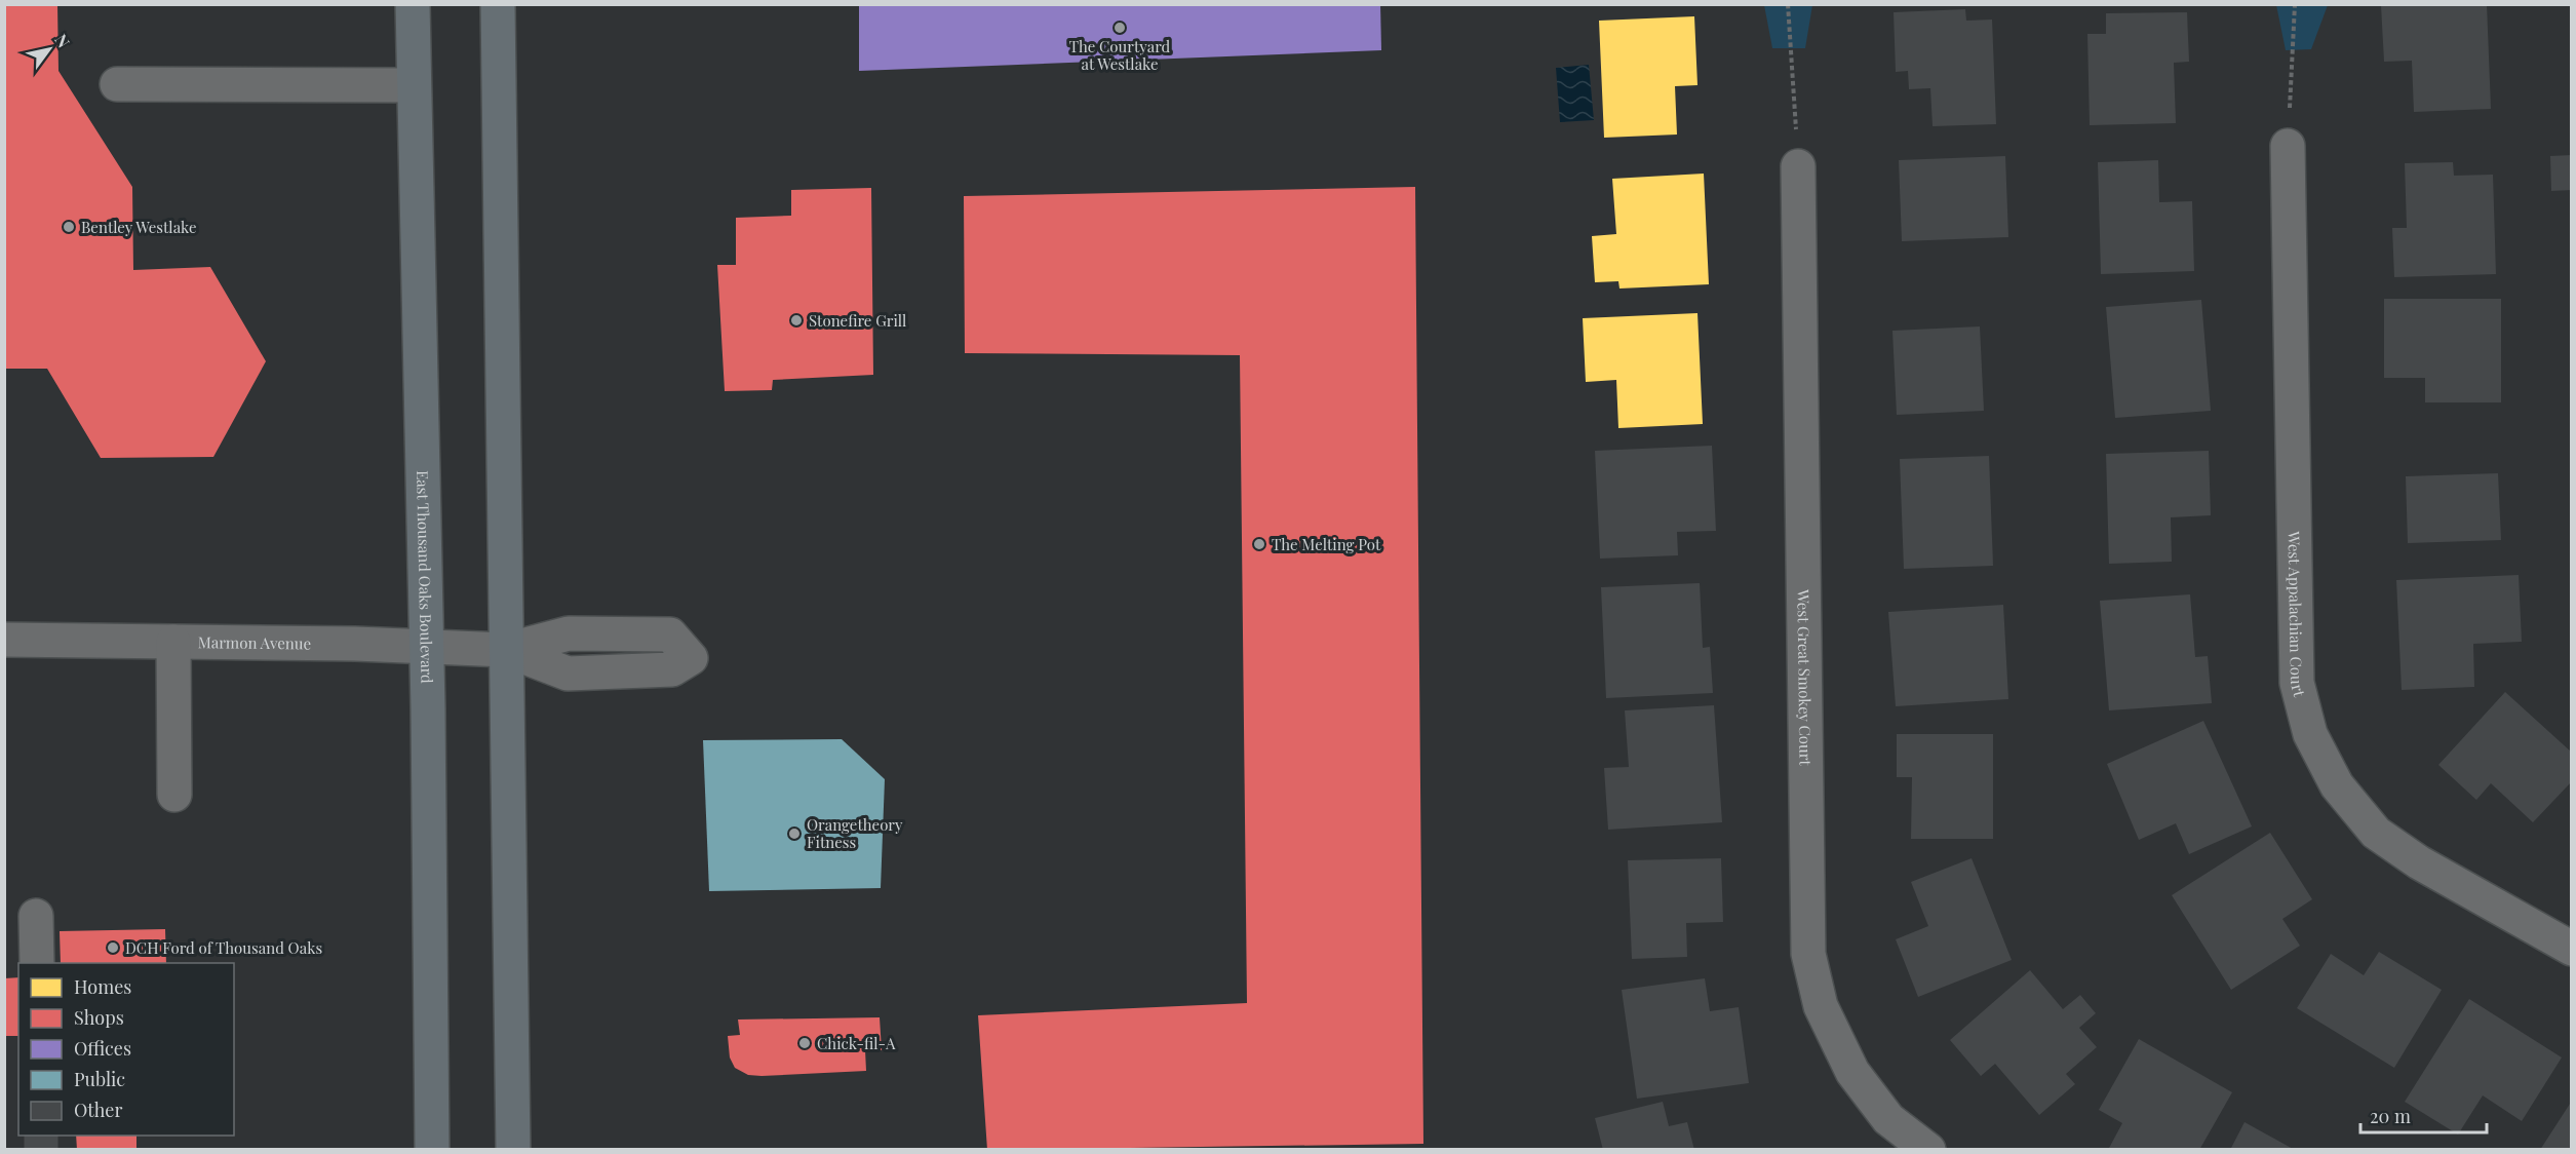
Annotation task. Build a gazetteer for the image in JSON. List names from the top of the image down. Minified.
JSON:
{"streets":{"main road":["East Thousand Oaks Boulevard"],"street":["West Appalachian Court","Marmon Avenue","West Great Smokey Court"]},"crossings":[["East Thousand Oaks Boulevard","Marmon Avenue"]],"places":["The Courtyard at Westlake","Bentley Westlake","Stonefire Grill","The Melting Pot","Orangetheory Fitness","DCH Ford of Thousand Oaks","Chick-fil-A"],"legend":["Homes","Shops","Offices","Public","Other"],"scale_bar":"20 m","north":"top right"}
